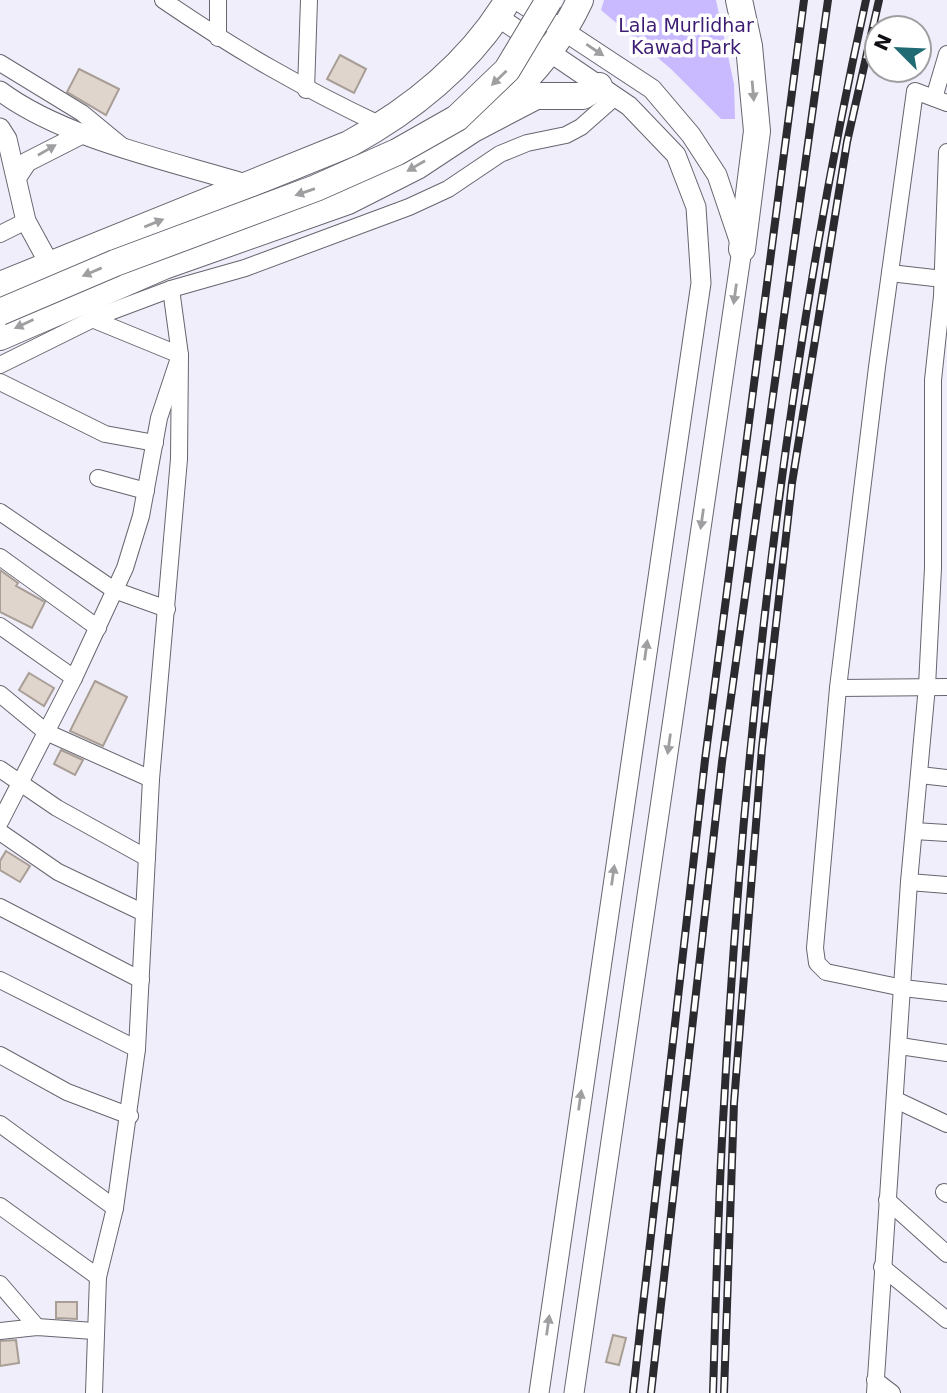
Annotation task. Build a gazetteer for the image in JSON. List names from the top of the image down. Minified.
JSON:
{"parks":["Lala Murlidhar Kawad Park"],"north":"top left"}
